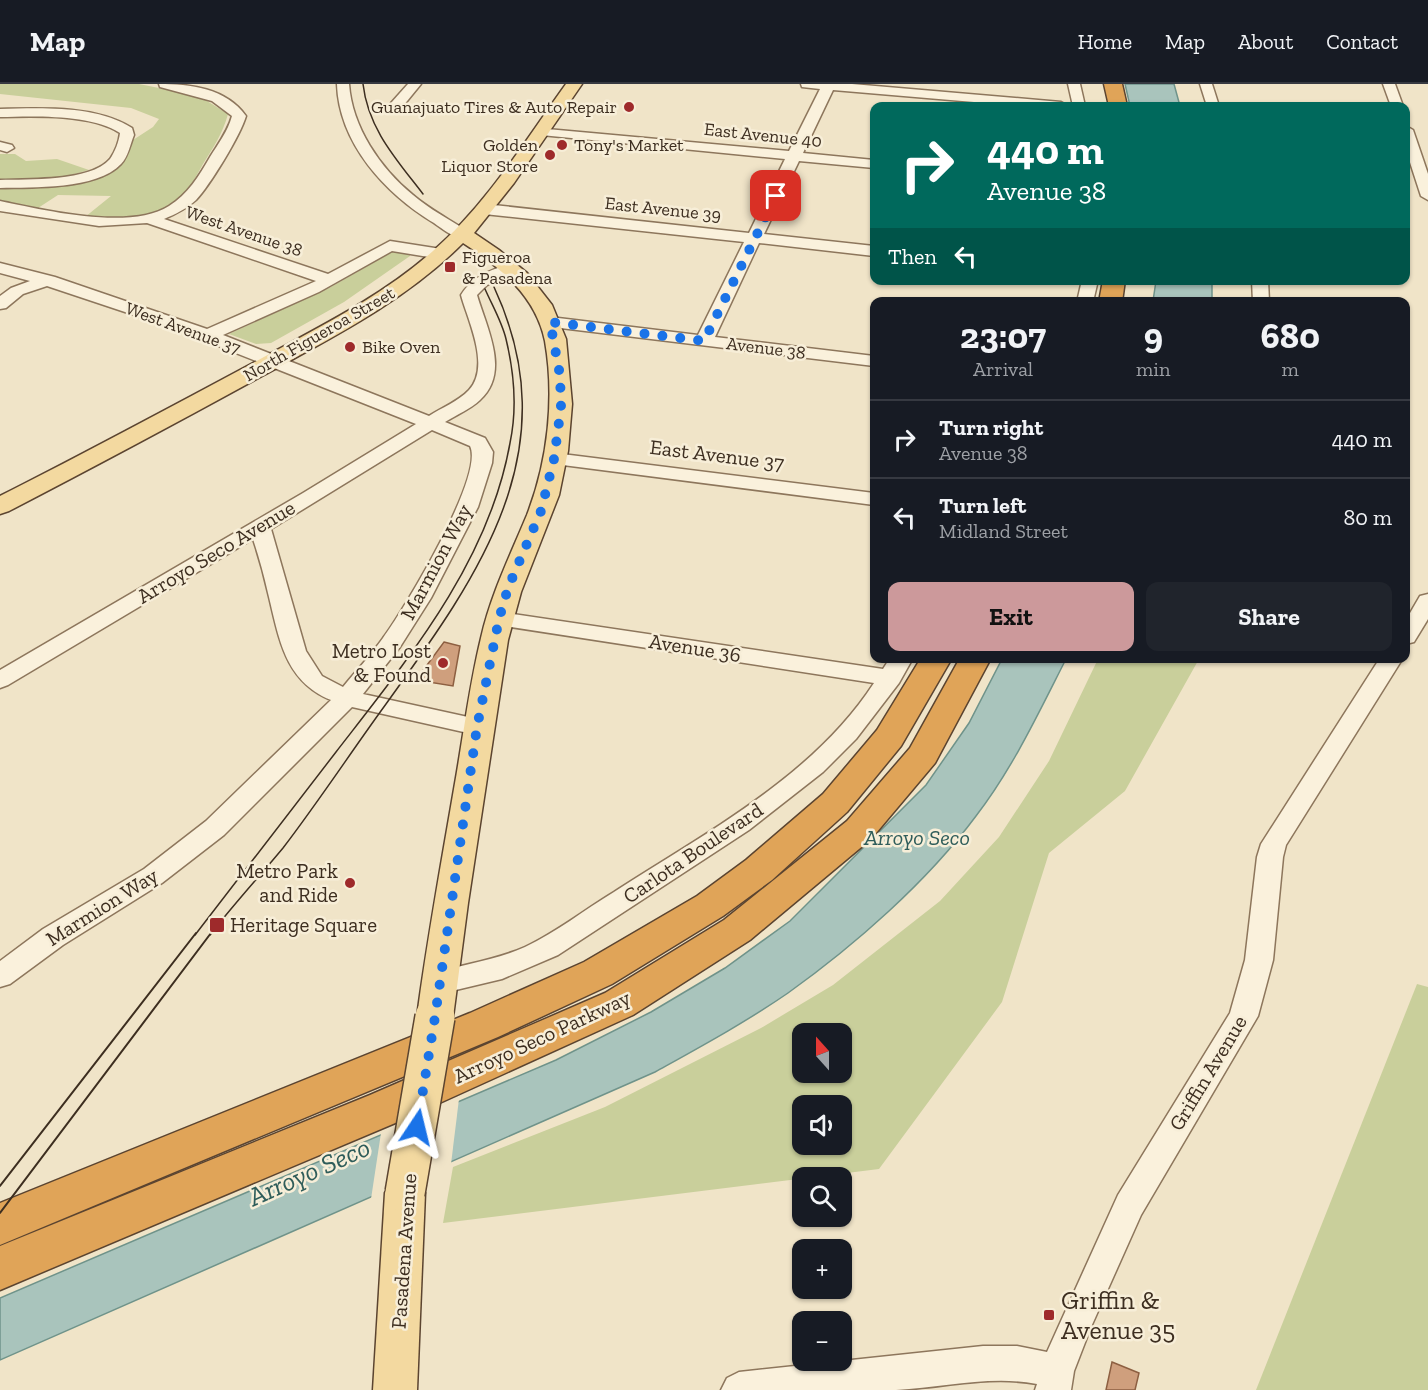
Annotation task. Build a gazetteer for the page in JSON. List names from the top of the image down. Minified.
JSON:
{"streets":{"highway":["Arroyo Seco Parkway"],"main road":["North Figueroa Street","Pasadena Avenue"],"street":["East Avenue 40","East Avenue 39","West Avenue 38","West Avenue 37","Avenue 38","East Avenue 37","Arroyo Seco Avenue","Marmion Way","Avenue 36","Carlota Boulevard","Griffin Avenue"]},"crossings":[["East Avenue 40","North Figueroa Street"],["East Avenue 39","North Figueroa Street"],["West Avenue 38","North Figueroa Street"],["West Avenue 37","North Figueroa Street"],["West Avenue 37","Arroyo Seco Avenue"],["West Avenue 37","Marmion Way"],["North Figueroa Street","Pasadena Avenue"],["Avenue 38","Pasadena Avenue"],["East Avenue 37","Pasadena Avenue"],["Arroyo Seco Avenue","Marmion Way"],["Avenue 36","Carlota Boulevard"],["Avenue 36","Pasadena Avenue"],["Carlota Boulevard","Pasadena Avenue"]],"water":["Arroyo Seco"],"places":{"other":["Guanajuato Tires & Auto Repair","Tony's Market","Golden Liquor Store","Bike Oven","Metro Lost & Found","Metro Park and Ride"],"transit":["Figueroa & Pasadena","Heritage Square","Griffin & Avenue 35"]},"north":"top","page":{"header":"Map","nav":["Home","Map","About","Contact"],"turn":["440 m","Avenue 38"],"then":"Then","eta":["23:07","Arrival","9","min","680","m"],"list":[{"name":"Turn right","note":"Avenue 38","value":"440 m"},{"name":"Turn left","note":"Midland Street","value":"80 m"}],"buttons":["Exit","Share"],"map_buttons":["+","−"]}}
